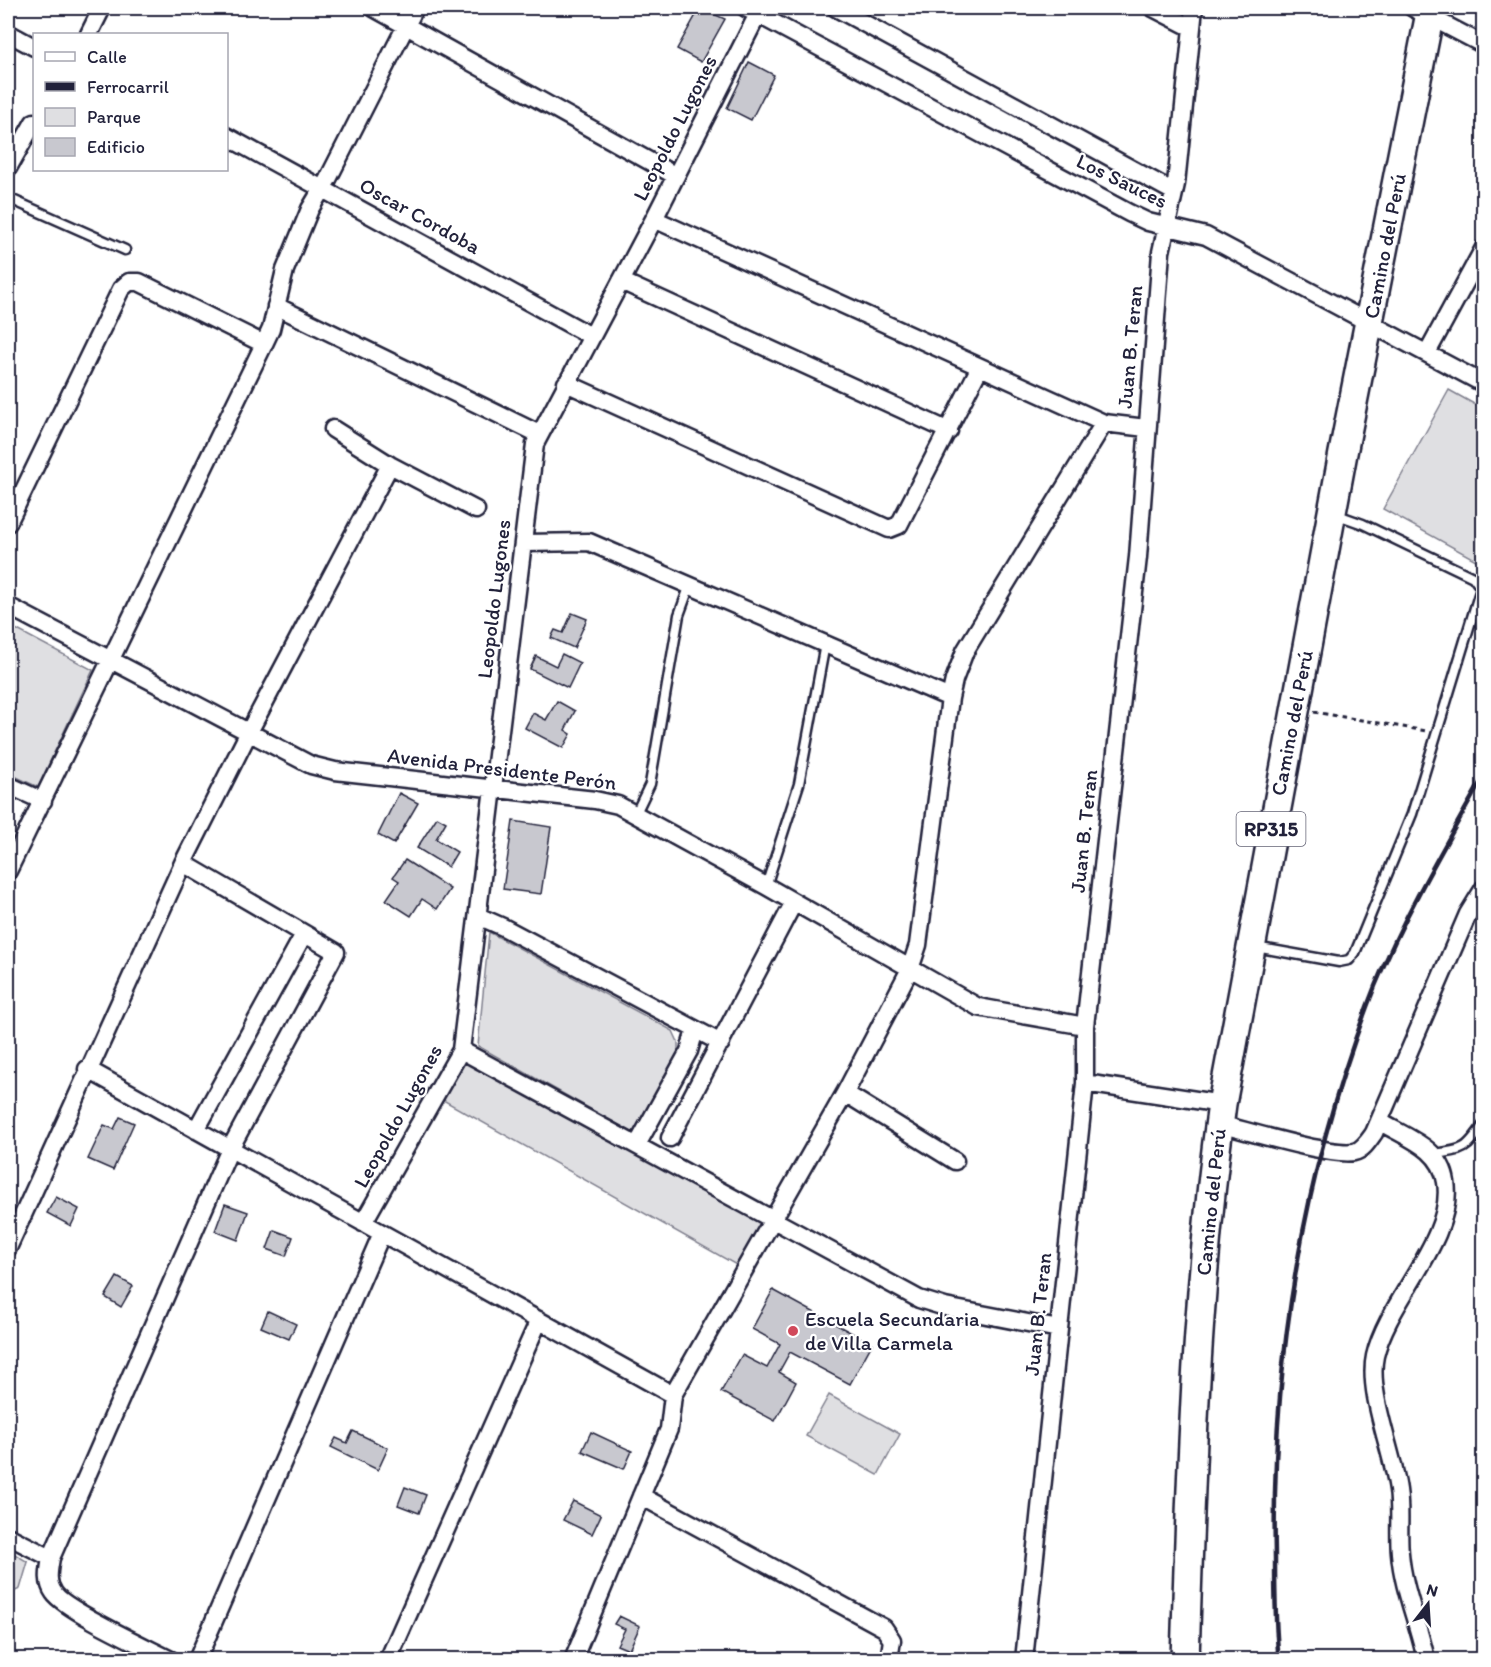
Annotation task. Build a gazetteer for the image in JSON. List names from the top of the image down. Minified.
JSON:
{"streets":{"main road":["Camino del Perú","RP315"],"street":["Leopoldo Lugones","Los Sauces","Oscar Cordoba","Juan B. Teran","Avenida Presidente Perón"]},"crossings":[["Leopoldo Lugones","Los Sauces"],["Leopoldo Lugones","Oscar Cordoba"],["Leopoldo Lugones","Avenida Presidente Perón"],["Los Sauces","Camino del Perú"],["Los Sauces","Juan B. Teran"],["Juan B. Teran","Avenida Presidente Perón"]],"places":["Escuela Secundaria de Villa Carmela"],"legend":["Calle","Ferrocarril","Parque","Edificio"],"north":"top"}
